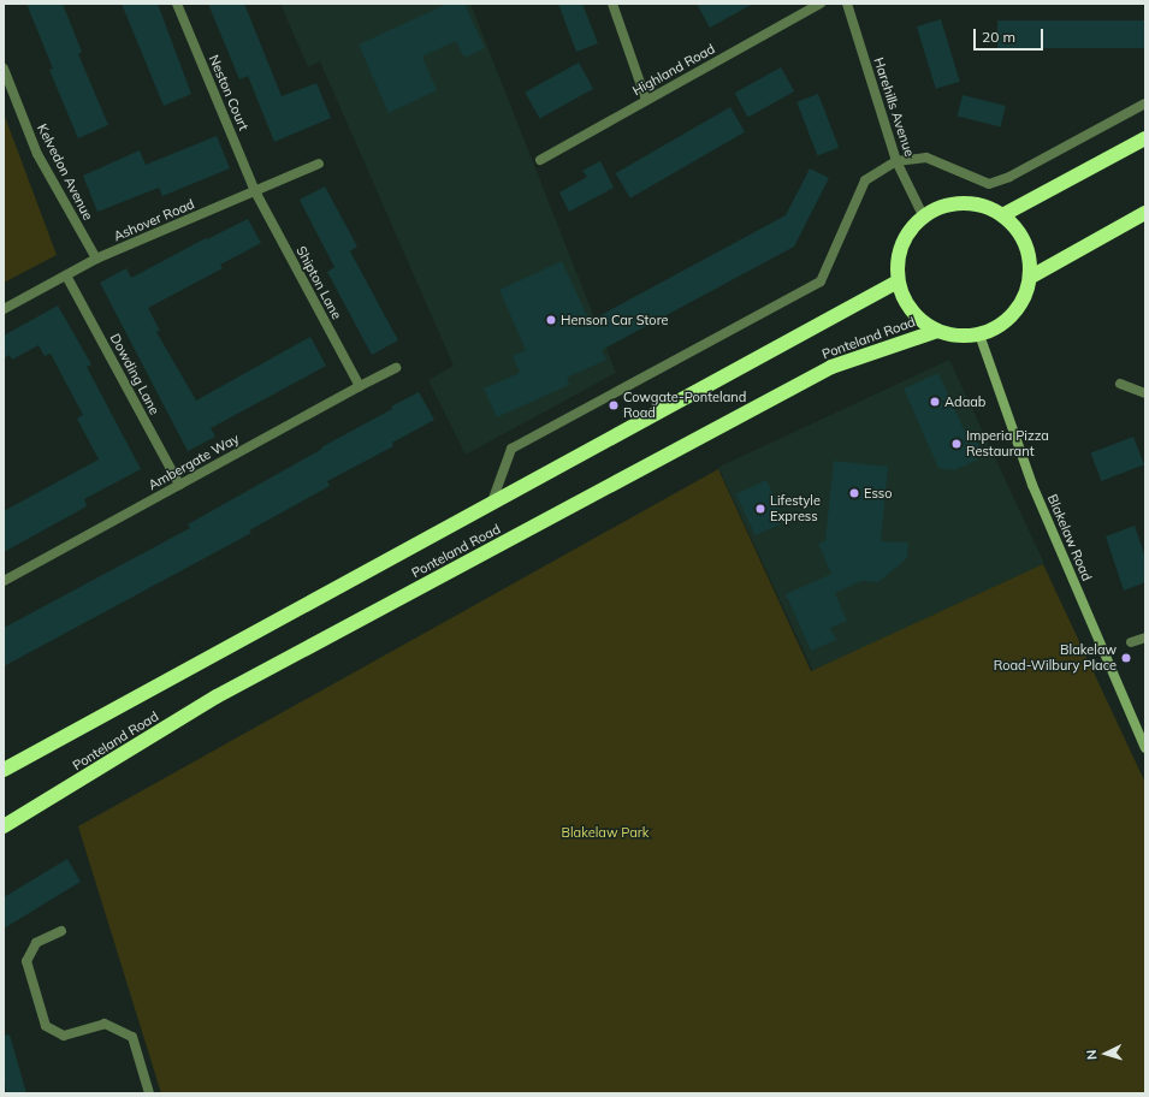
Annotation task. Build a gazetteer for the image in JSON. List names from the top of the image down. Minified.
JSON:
{"streets":{"highway":["Ponteland Road"],"street":["Highland Road","Neston Court","Harehills Avenue","Kelvedon Avenue","Ashover Road","Shipton Lane","Dowding Lane","Ambergate Way","Blakelaw Road"]},"crossings":[["Neston Court","Ashover Road"],["Neston Court","Shipton Lane"],["Harehills Avenue","Ponteland Road"],["Harehills Avenue","Blakelaw Road"],["Kelvedon Avenue","Ashover Road"],["Ashover Road","Shipton Lane"],["Ashover Road","Dowding Lane"],["Shipton Lane","Ambergate Way"],["Ponteland Road","Blakelaw Road"],["Dowding Lane","Ambergate Way"]],"parks":["Blakelaw Park"],"places":["Henson Car Store","Adaab","Cowgate-Ponteland Road","Imperia Pizza Restaurant","Esso","Lifestyle Express","Blakelaw Road-Wilbury Place"],"scale_bar":"20 m","north":"left"}
